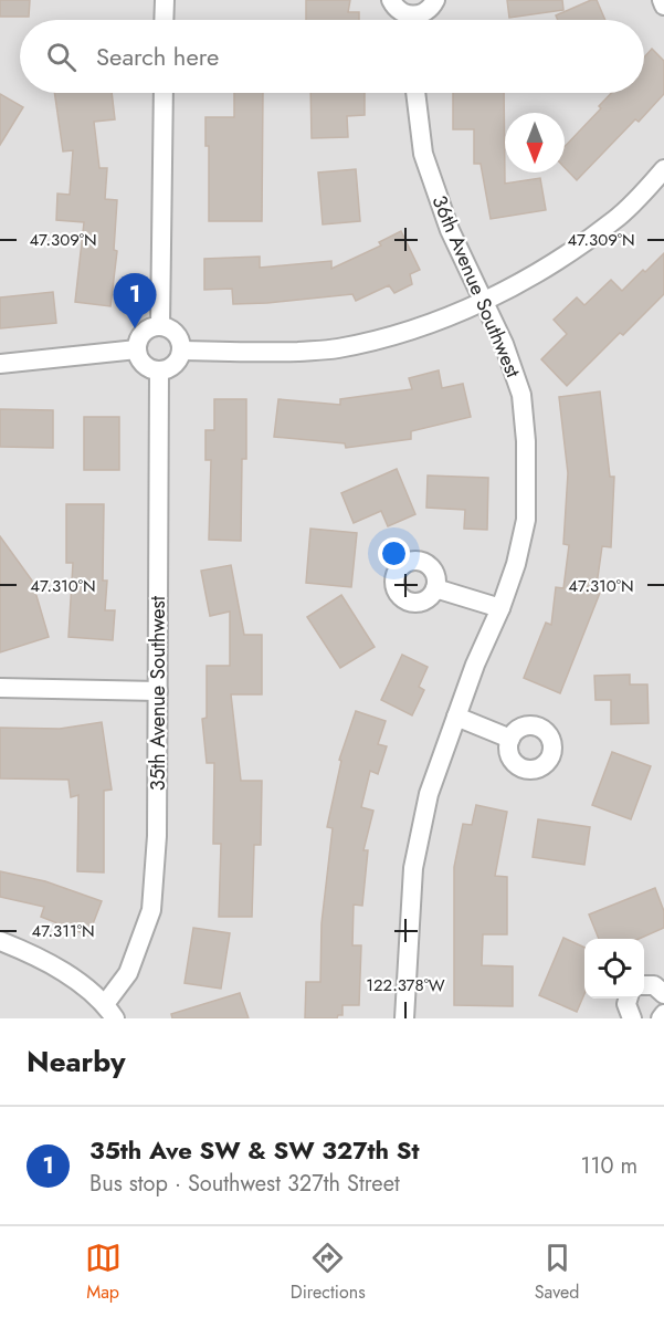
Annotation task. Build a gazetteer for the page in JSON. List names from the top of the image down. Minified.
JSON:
{"streets":{"street":["36th Avenue Southwest","35th Avenue Southwest"]},"north":"bottom","page":{"search":"Search here","pins":"1","heading":"Nearby","list":[{"mark":"1","name":"35th Ave SW & SW 327th St","note":"Bus stop · Southwest 327th Street","value":"110 m"}],"nav":["Map","Directions","Saved"]},"coordinates":["47.309°N","47.310°N","47.311°N","122.378°W"]}
